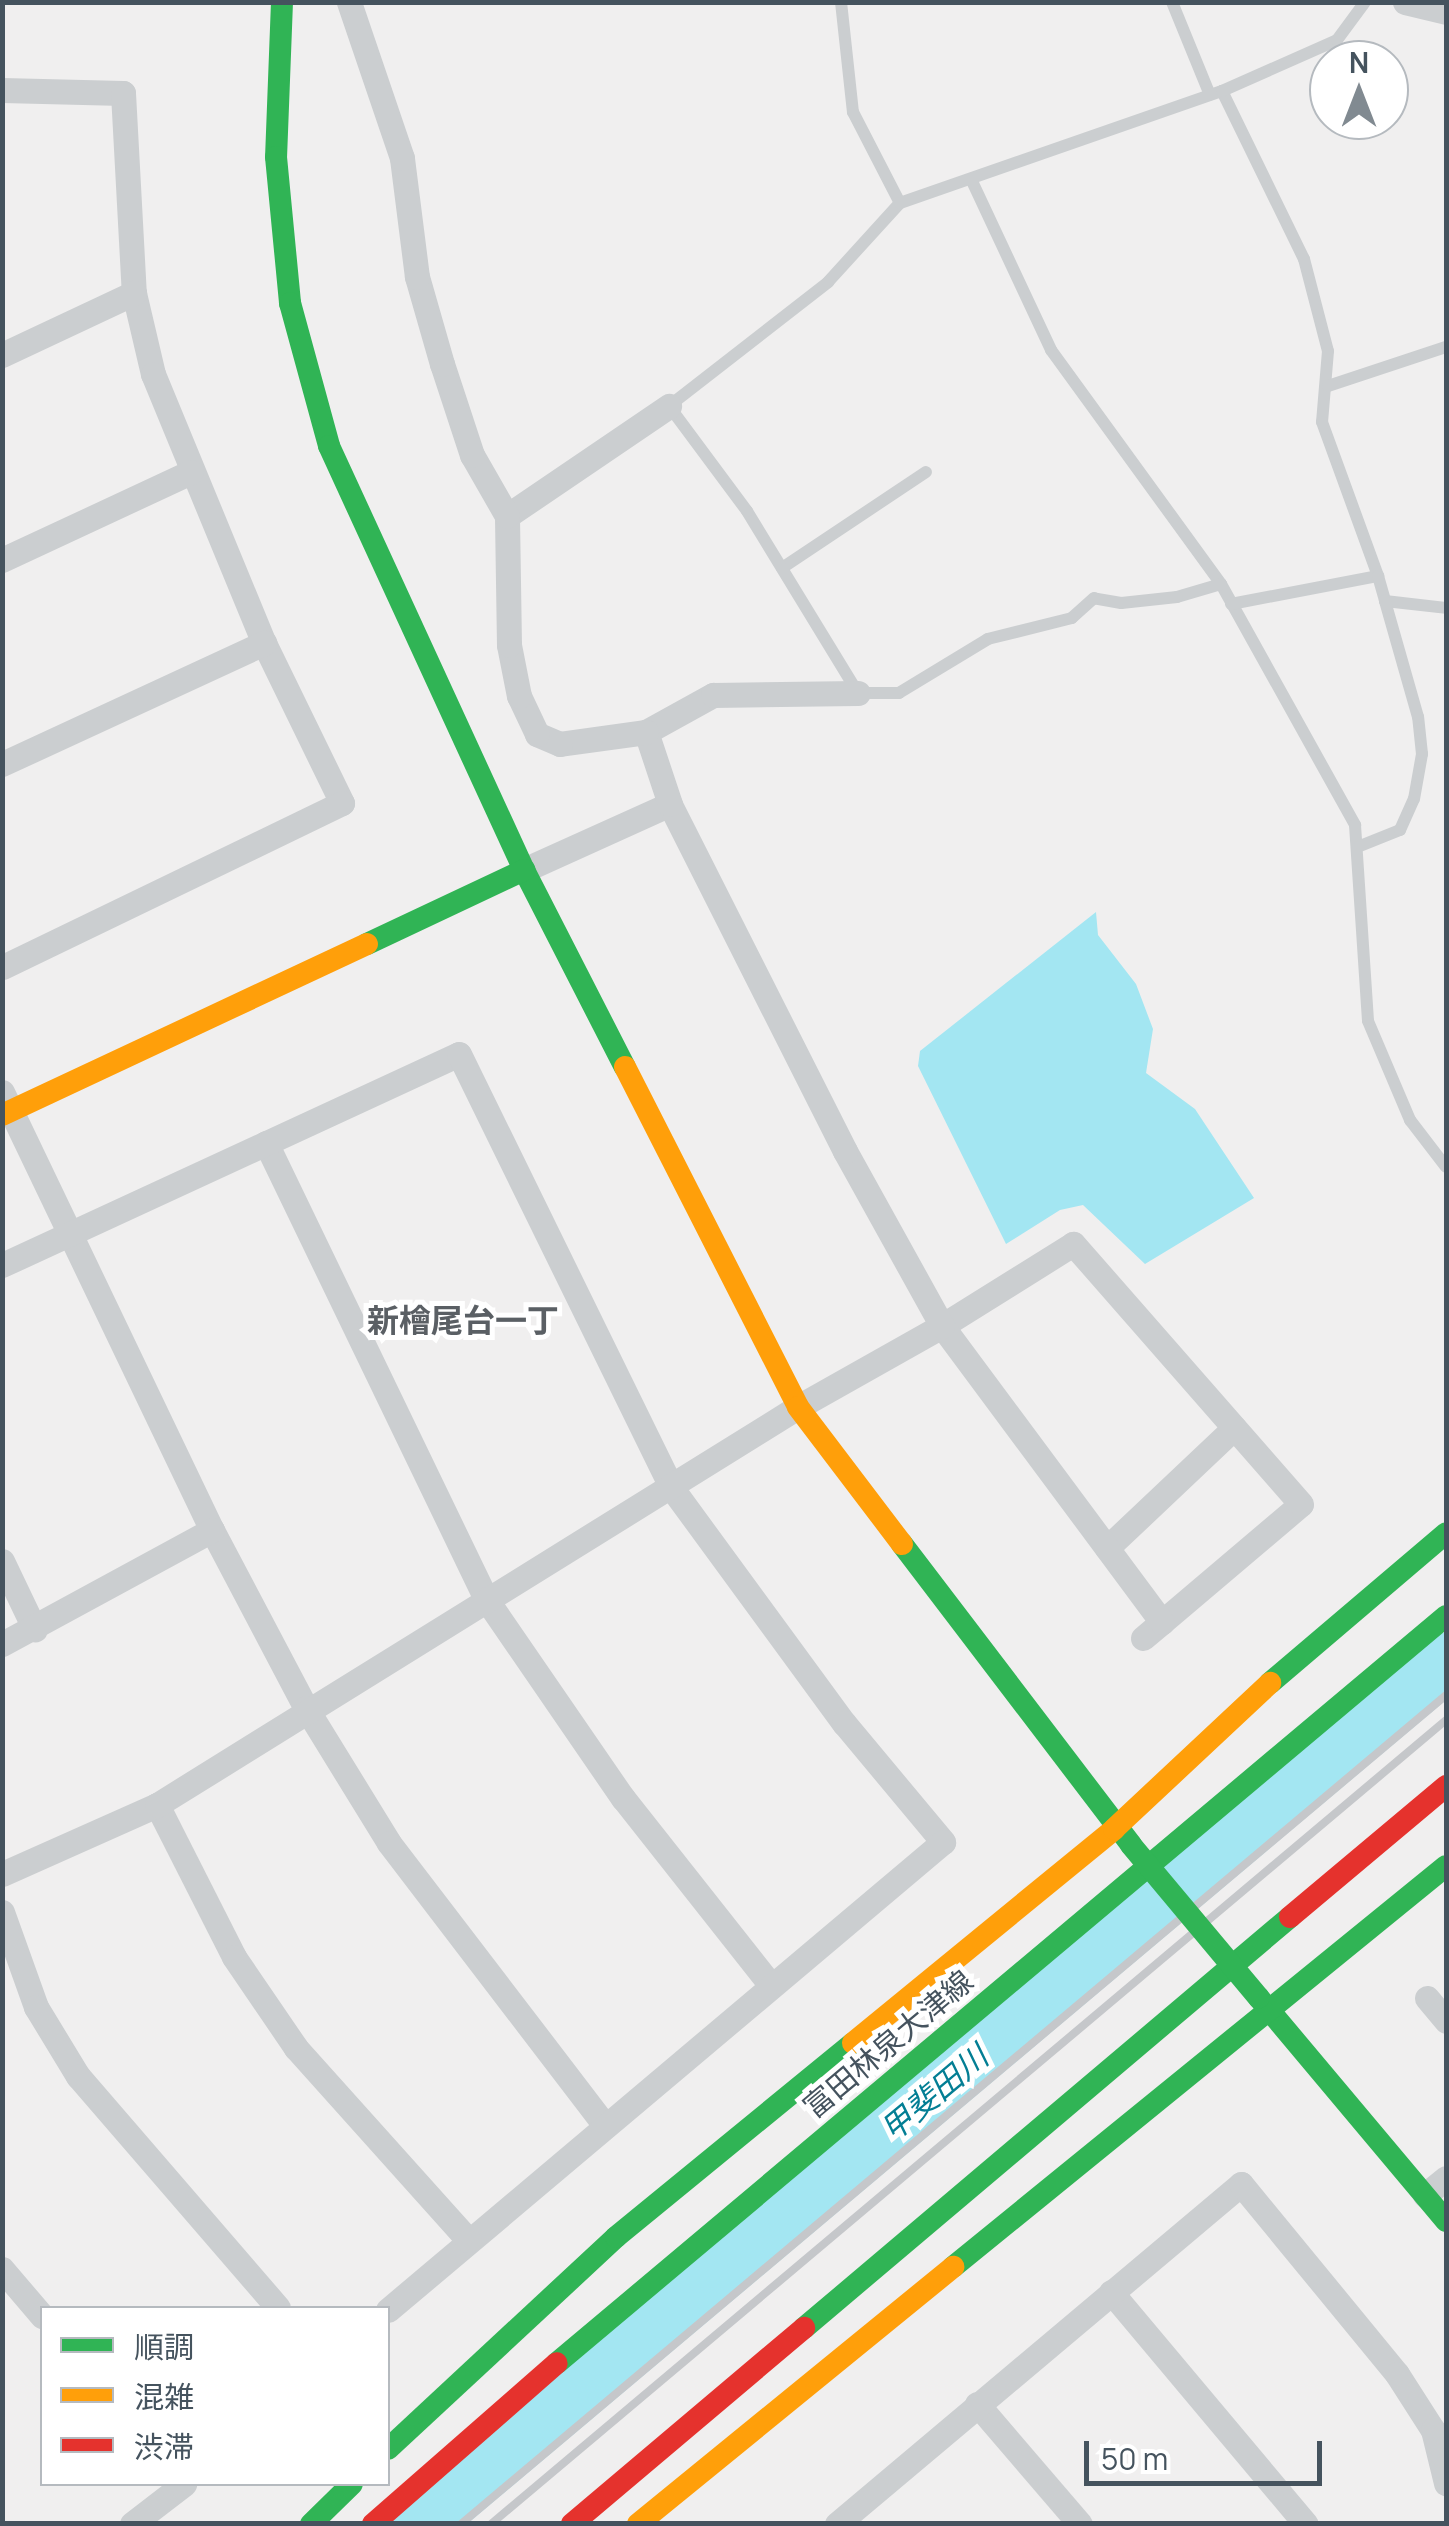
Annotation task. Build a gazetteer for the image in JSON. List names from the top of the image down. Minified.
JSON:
{"streets":{"main road":["富田林泉大津線"]},"districts":["新檜尾台一丁"],"water":["甲斐田川"],"legend":["順調","混雑","渋滞"],"scale_bar":"50 m","north":"top"}
